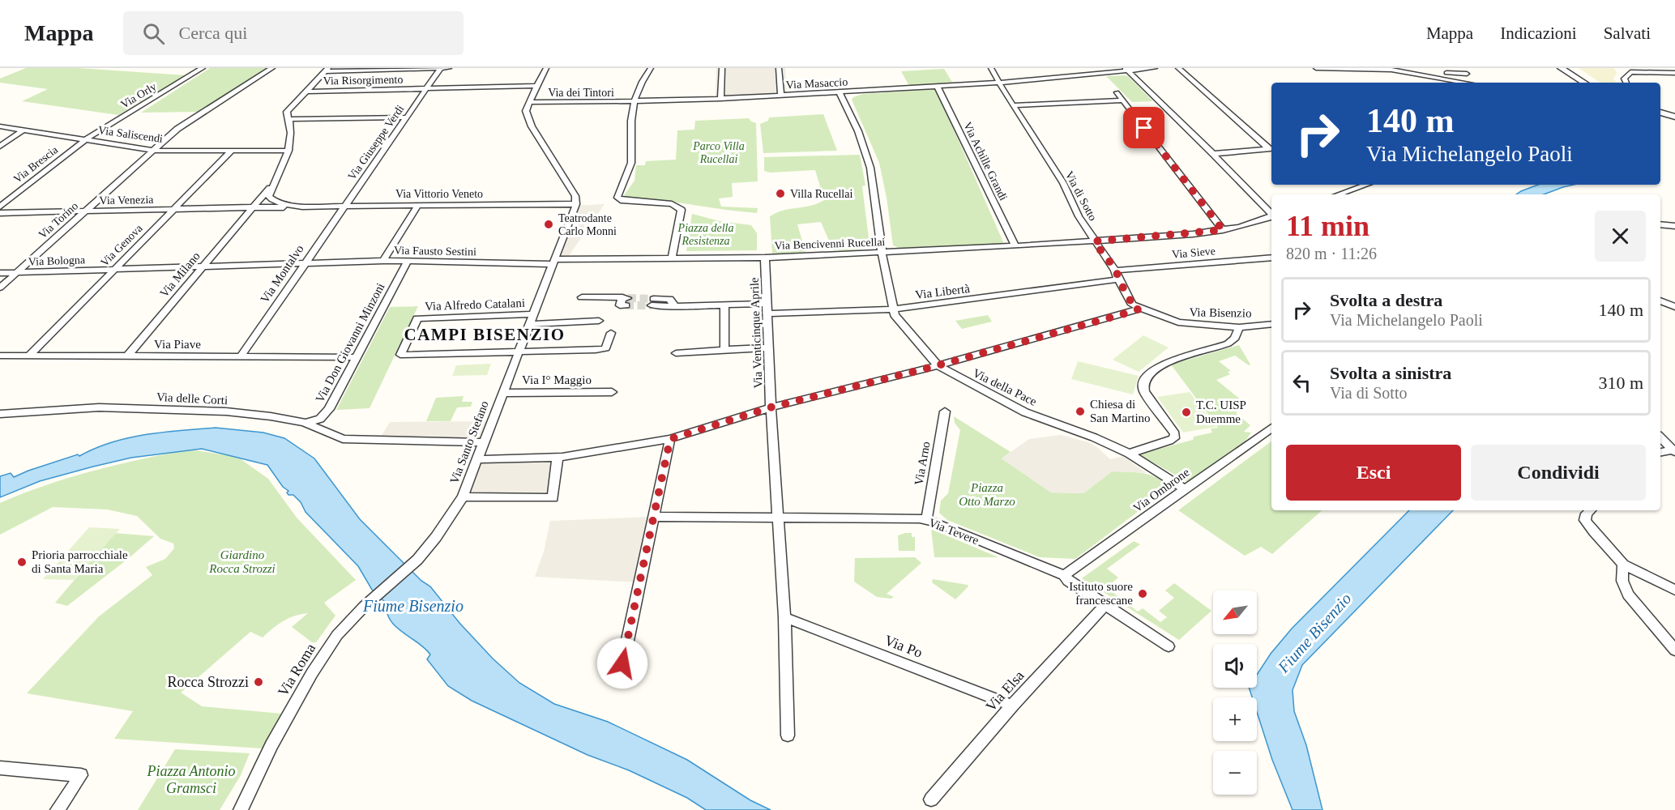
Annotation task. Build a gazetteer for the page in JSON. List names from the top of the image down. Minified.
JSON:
{"streets":{"street":["Via Risorgimento","Via Masaccio","Via dei Tintori","Via Orly","Via Saliscendi","Via Giuseppe Verdi","Via Achille Grandi","Via Brescia","Via Vittorio Veneto","Via di Sotto","Via Venezia","Via Torino","Via Bencivenni Rucellai","Via Genova","Via Fausto Sestini","Via Sieve","Via Bologna","Via Montalvo","Via Milano","Via Libertà","Via Alfredo Catalani","Via Bisenzio","Via Venticinque Aprile","Via Don Giovanni Minzoni","Via Piave","Via I° Maggio","Via della Pace","Via delle Corti","Via Santo Stefano","Via Arno","Via Ombrone","Via Tevere","Via Po","Via Roma","Via Elsa"]},"crossings":[["Via Risorgimento","Via Giuseppe Verdi"],["Via Risorgimento","Via Vittorio Veneto"],["Via Masaccio","Via dei Tintori"],["Via Masaccio","Via Achille Grandi"],["Via Masaccio","Via di Sotto"],["Via Masaccio","Via della Pace"],["Via Orly","Via Saliscendi"],["Via Orly","Via Brescia"],["Via Saliscendi","Via Brescia"],["Via Saliscendi","Via Vittorio Veneto"],["Via Saliscendi","Via Torino"],["Via Saliscendi","Via Genova"],["Via Giuseppe Verdi","Via Vittorio Veneto"],["Via Giuseppe Verdi","Via Montalvo"],["Via Achille Grandi","Via Bencivenni Rucellai"],["Via Vittorio Veneto","Via Venezia"],["Via Vittorio Veneto","Via Fausto Sestini"],["Via Vittorio Veneto","Via Montalvo"],["Via Vittorio Veneto","Via Milano"],["Via Vittorio Veneto","Via Santo Stefano"],["Via di Sotto","Via Bencivenni Rucellai"],["Via di Sotto","Via Sieve"],["Via di Sotto","Via Libertà"],["Via di Sotto","Via Bisenzio"],["Via Venezia","Via Torino"],["Via Venezia","Via Genova"],["Via Venezia","Via Milano"],["Via Torino","Via Bologna"],["Via Bencivenni Rucellai","Via Fausto Sestini"],["Via Bencivenni Rucellai","Via Venticinque Aprile"],["Via Bencivenni Rucellai","Via della Pace"],["Via Genova","Via Bologna"],["Via Genova","Via Piave"],["Via Fausto Sestini","Via Bologna"],["Via Fausto Sestini","Via Don Giovanni Minzoni"],["Via Fausto Sestini","Via Santo Stefano"],["Via Bologna","Via Montalvo"],["Via Bologna","Via Milano"],["Via Montalvo","Via Piave"],["Via Milano","Via Piave"],["Via Libertà","Via Venticinque Aprile"],["Via Libertà","Via della Pace"],["Via Alfredo Catalani","Via Santo Stefano"],["Via Don Giovanni Minzoni","Via Piave"],["Via Don Giovanni Minzoni","Via delle Corti"],["Via I° Maggio","Via Santo Stefano"],["Via della Pace","Via Ombrone"],["Via delle Corti","Via Santo Stefano"],["Via Santo Stefano","Via Roma"],["Via Arno","Via Tevere"],["Via Ombrone","Via Tevere"],["Via Tevere","Via Elsa"],["Via Po","Via Elsa"]],"districts":["CAMPI BISENZIO"],"water":["Fiume Bisenzio"],"parks":["Parco Villa Rucellai","Piazza della Resistenza","Piazza Otto Marzo","Giardino Rocca Strozzi","Piazza Antonio Gramsci"],"places":["Villa Rucellai","Teatrodante Carlo Monni","Chiesa di San Martino","T.C. UISP Duemme","Prioria parrocchiale di Santa Maria","Istituto suore francescane","Rocca Strozzi"],"north":"bottom left","page":{"header":"Mappa","search":"Cerca qui","nav":["Mappa","Indicazioni","Salvati"],"turn":["140 m","Via Michelangelo Paoli"],"heading":["11 min","820 m · 11:26"],"list":[{"name":"Svolta a destra","note":"Via Michelangelo Paoli","value":"140 m"},{"name":"Svolta a sinistra","note":"Via di Sotto","value":"310 m"}],"buttons":["Esci","Condividi"],"map_buttons":["+","−"]}}
